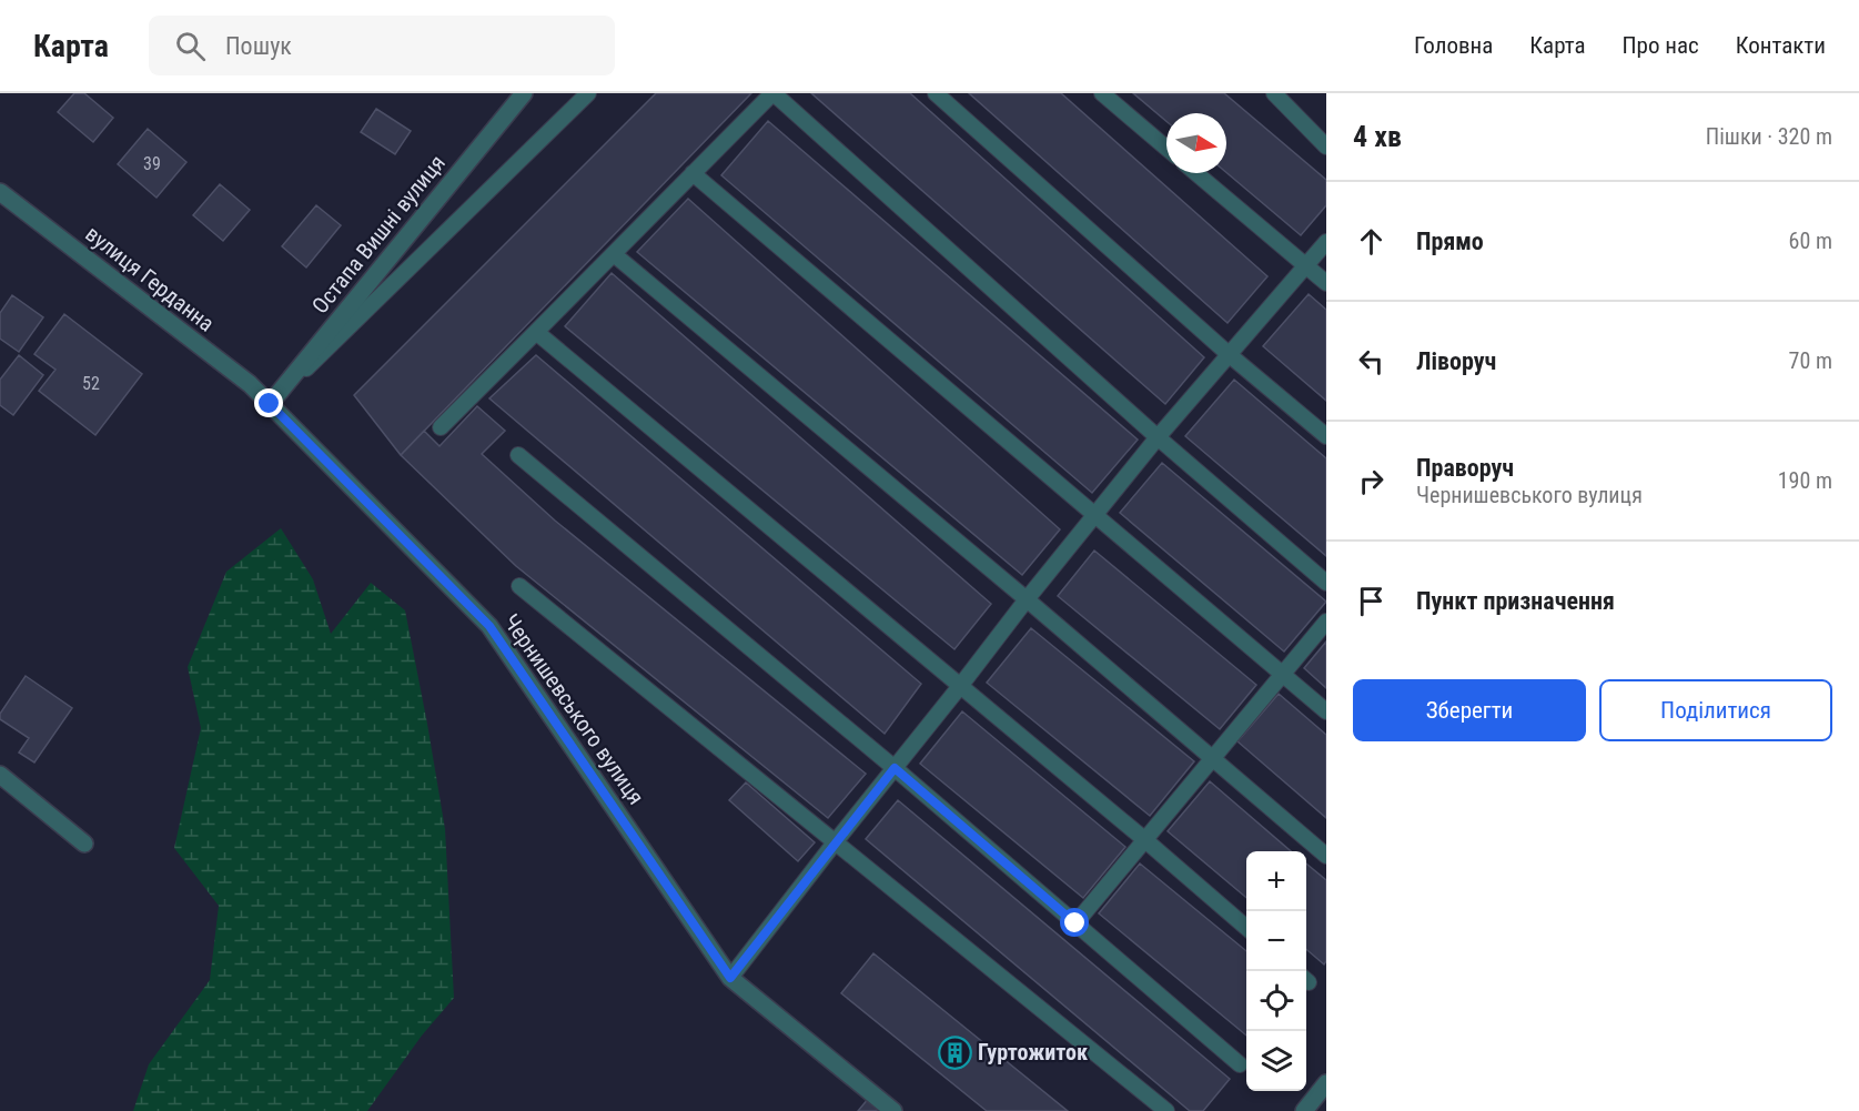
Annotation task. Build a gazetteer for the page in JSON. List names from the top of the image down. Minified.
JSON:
{"streets":{"street":["Остапа Вишні вулиця","вулиця Герданна","Чернишевського вулиця"]},"crossings":[["Остапа Вишні вулиця","вулиця Герданна"],["Остапа Вишні вулиця","Чернишевського вулиця"],["вулиця Герданна","Чернишевського вулиця"]],"places":{"building":["Гуртожиток"]},"house_numbers":["39","52"],"north":"right","page":{"header":"Карта","search":"Пошук","nav":["Головна","Карта","Про нас","Контакти"],"heading":["4 хв","Пішки · 320 m"],"list":[["Прямо","60 m"],["Ліворуч","70 m"],["Праворуч","Чернишевського вулиця","190 m"],"Пункт призначення"],"buttons":["Зберегти","Поділитися"],"map_buttons":["+","−"]}}
